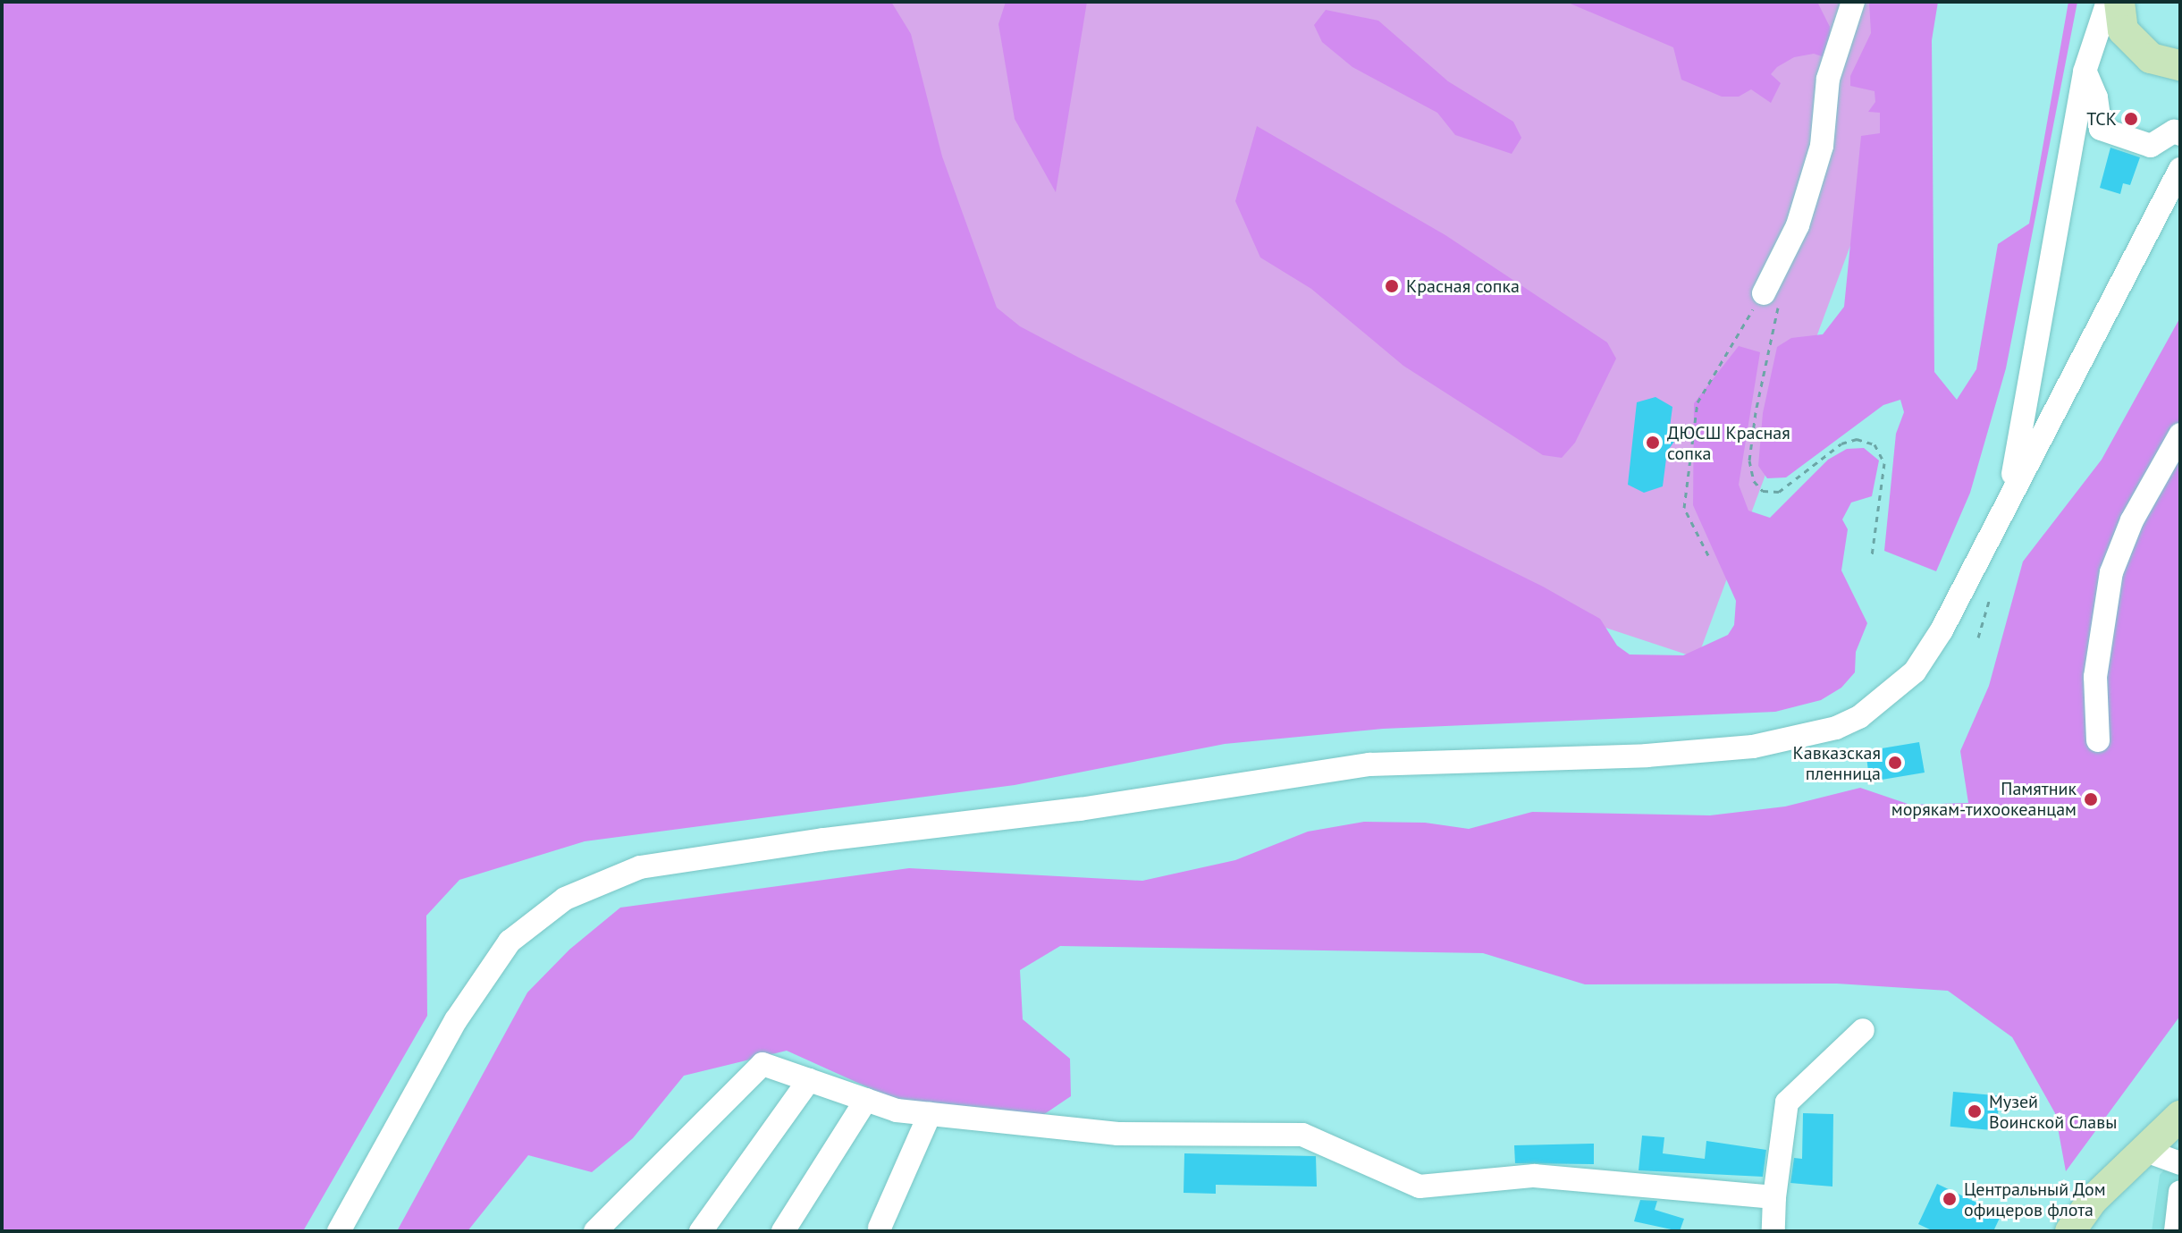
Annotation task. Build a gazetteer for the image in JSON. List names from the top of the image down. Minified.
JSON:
{"places":["ТСК","Красная сопка","ДЮСШ Красная сопка","Кавказская пленница","Памятник морякам-тихоокеанцам","Музей Воинской Славы","Центральный Дом офицеров флота"]}
